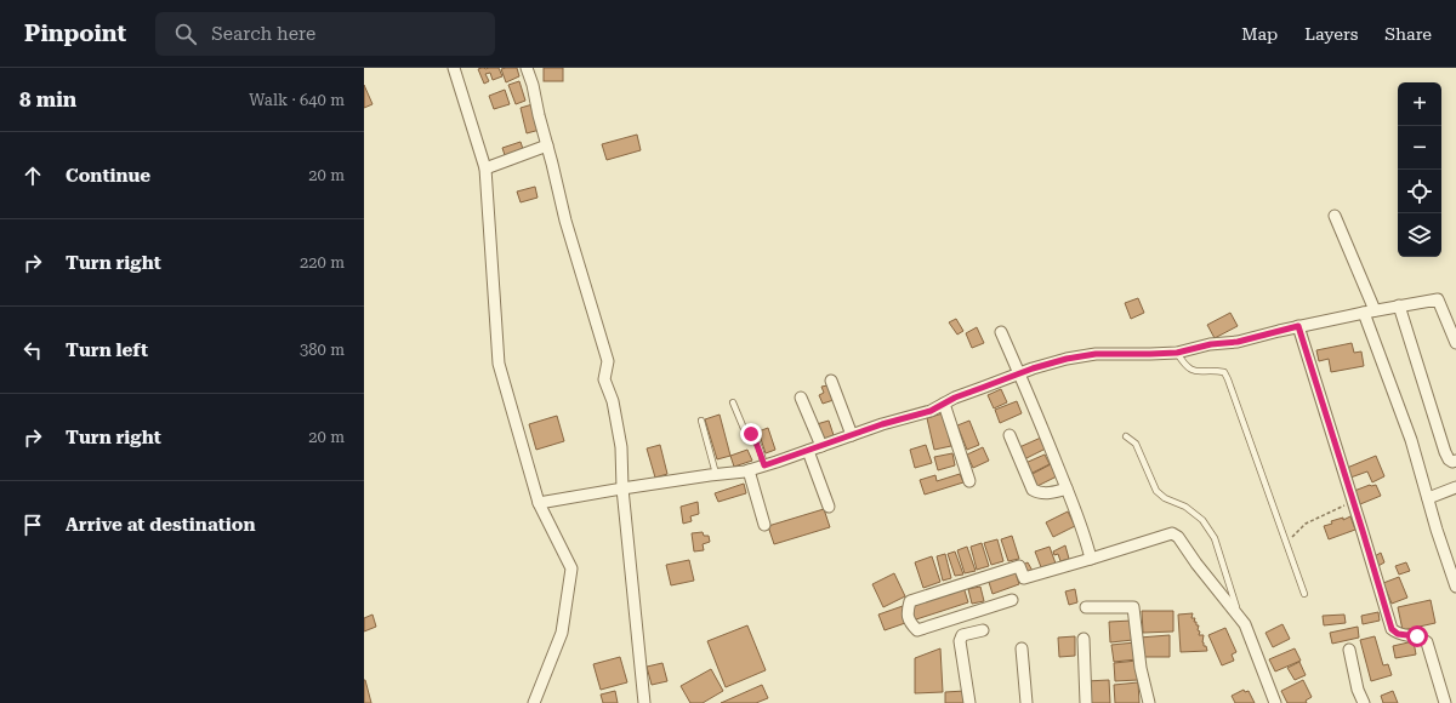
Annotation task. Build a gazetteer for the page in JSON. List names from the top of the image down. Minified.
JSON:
{"page":{"header":"Pinpoint","search":"Search here","nav":["Map","Layers","Share"],"heading":["8 min","Walk · 640 m"],"map_buttons":["+","−"],"list":[["Continue","20 m"],["Turn right","220 m"],["Turn left","380 m"],["Turn right","20 m"],"Arrive at destination"]}}
